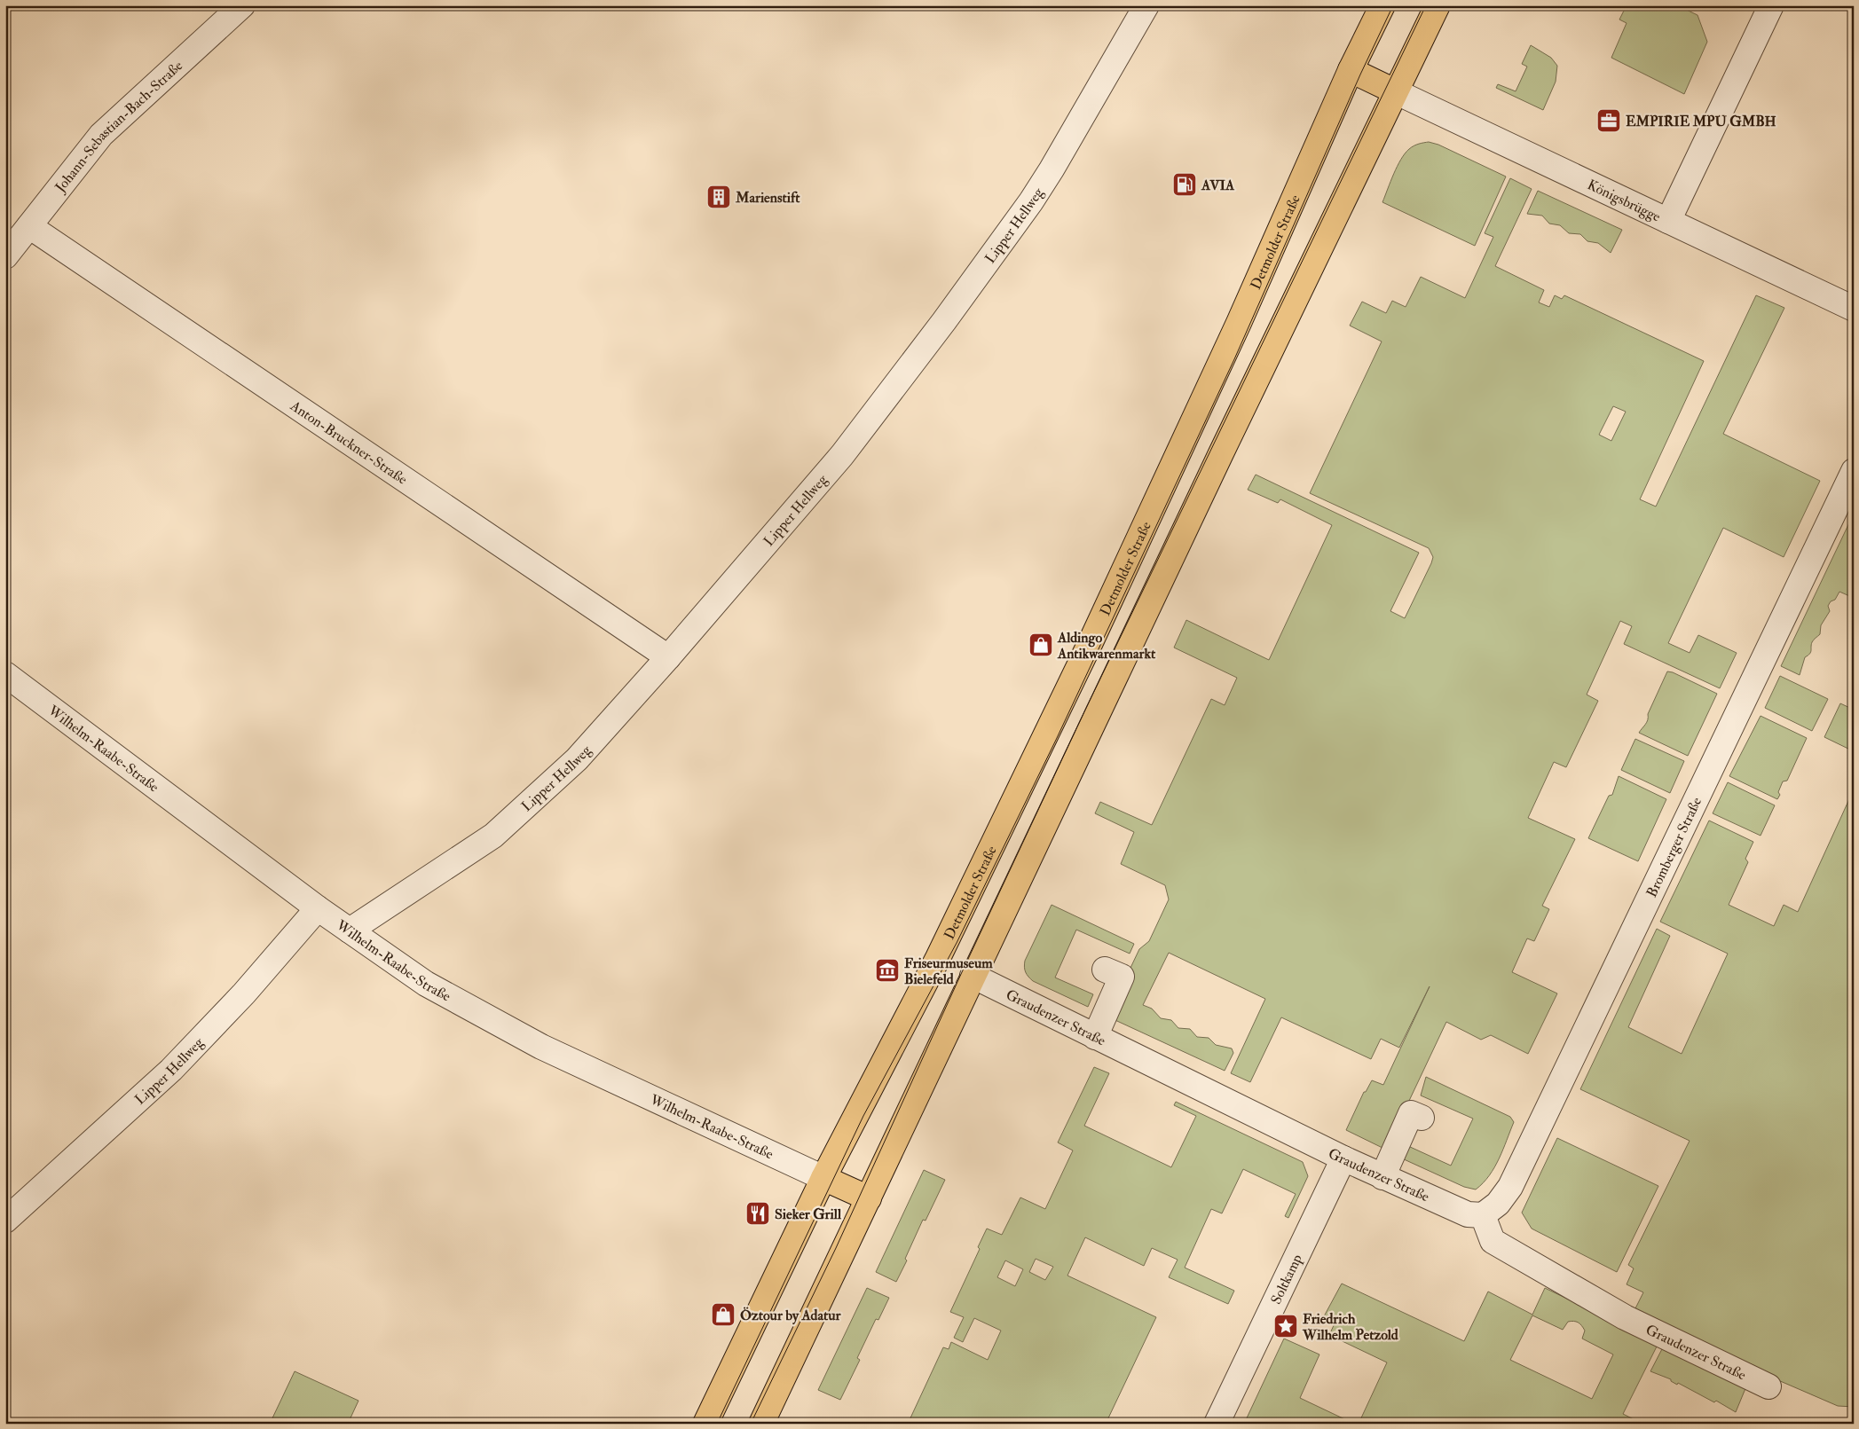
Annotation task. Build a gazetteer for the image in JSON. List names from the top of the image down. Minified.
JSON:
{"streets":{"main road":["Detmolder Straße"],"street":["Johann-Sebastian-Bach-Straße","Königsbrügge","Lipper Hellweg","Anton-Bruckner-Straße","Wilhelm-Raabe-Straße","Bromberger Straße","Graudenzer Straße","Soltkamp"]},"crossings":[["Johann-Sebastian-Bach-Straße","Anton-Bruckner-Straße"],["Lipper Hellweg","Anton-Bruckner-Straße"],["Lipper Hellweg","Wilhelm-Raabe-Straße"],["Detmolder Straße","Wilhelm-Raabe-Straße"],["Bromberger Straße","Graudenzer Straße"],["Graudenzer Straße","Soltkamp"]],"places":{"office":["EMPIRIE MPU GMBH"],"fuel station":["AVIA"],"building":["Marienstift"],"shop":["Aldingo Antikwarenmarkt","Öztour by Adatur"],"museum":["Friseurmuseum Bielefeld"],"restaurant":["Sieker Grill"],"place":["Friedrich Wilhelm Petzold"]}}
